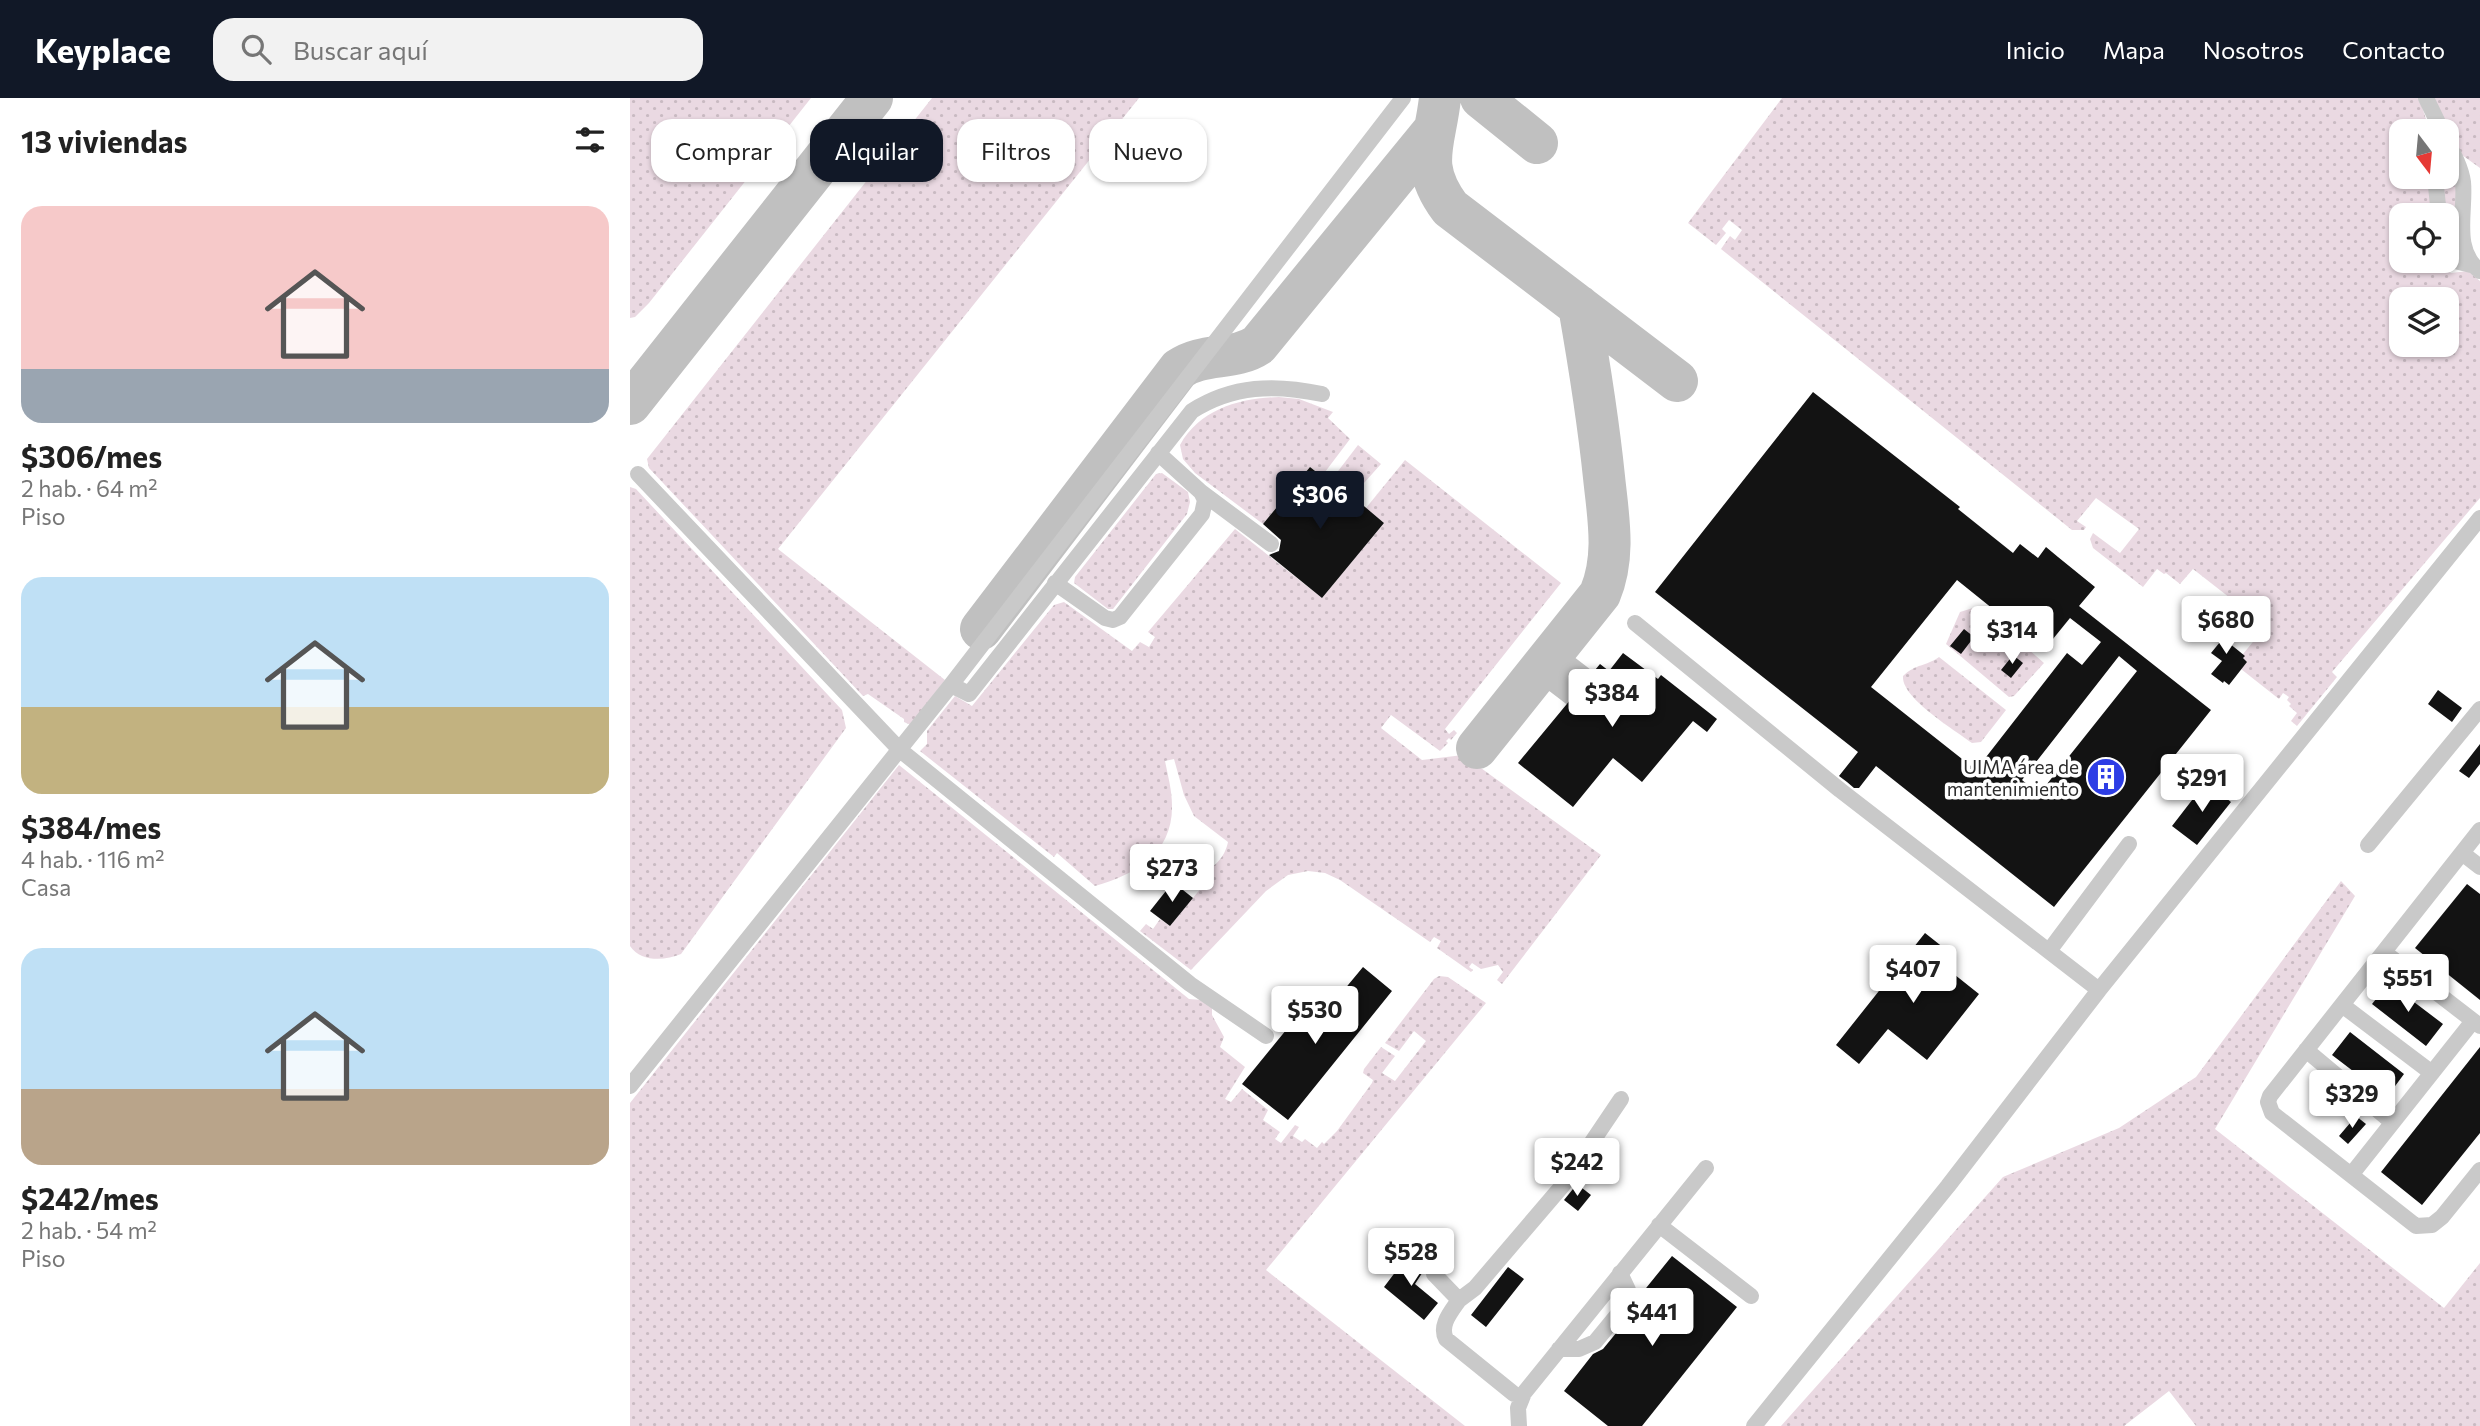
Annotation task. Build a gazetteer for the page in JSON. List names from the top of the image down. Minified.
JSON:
{"places":{"building":["UIMA área de mantenimiento"]},"north":"bottom","page":{"header":"Keyplace","search":"Buscar aquí","nav":["Inicio","Mapa","Nosotros","Contacto"],"heading":"13 viviendas","chip":["Comprar","Alquilar","Filtros","Nuevo"],"list":[{"name":"$306/mes","note":"2 hab. · 64 m² · Piso"},{"name":"$384/mes","note":"4 hab. · 116 m² · Casa"},{"name":"$242/mes","note":"2 hab. · 54 m² · Piso"}],"price":["$306","$680","$314","$384","$291","$273","$407","$551","$530","$329","$242","$528","$441"]}}
